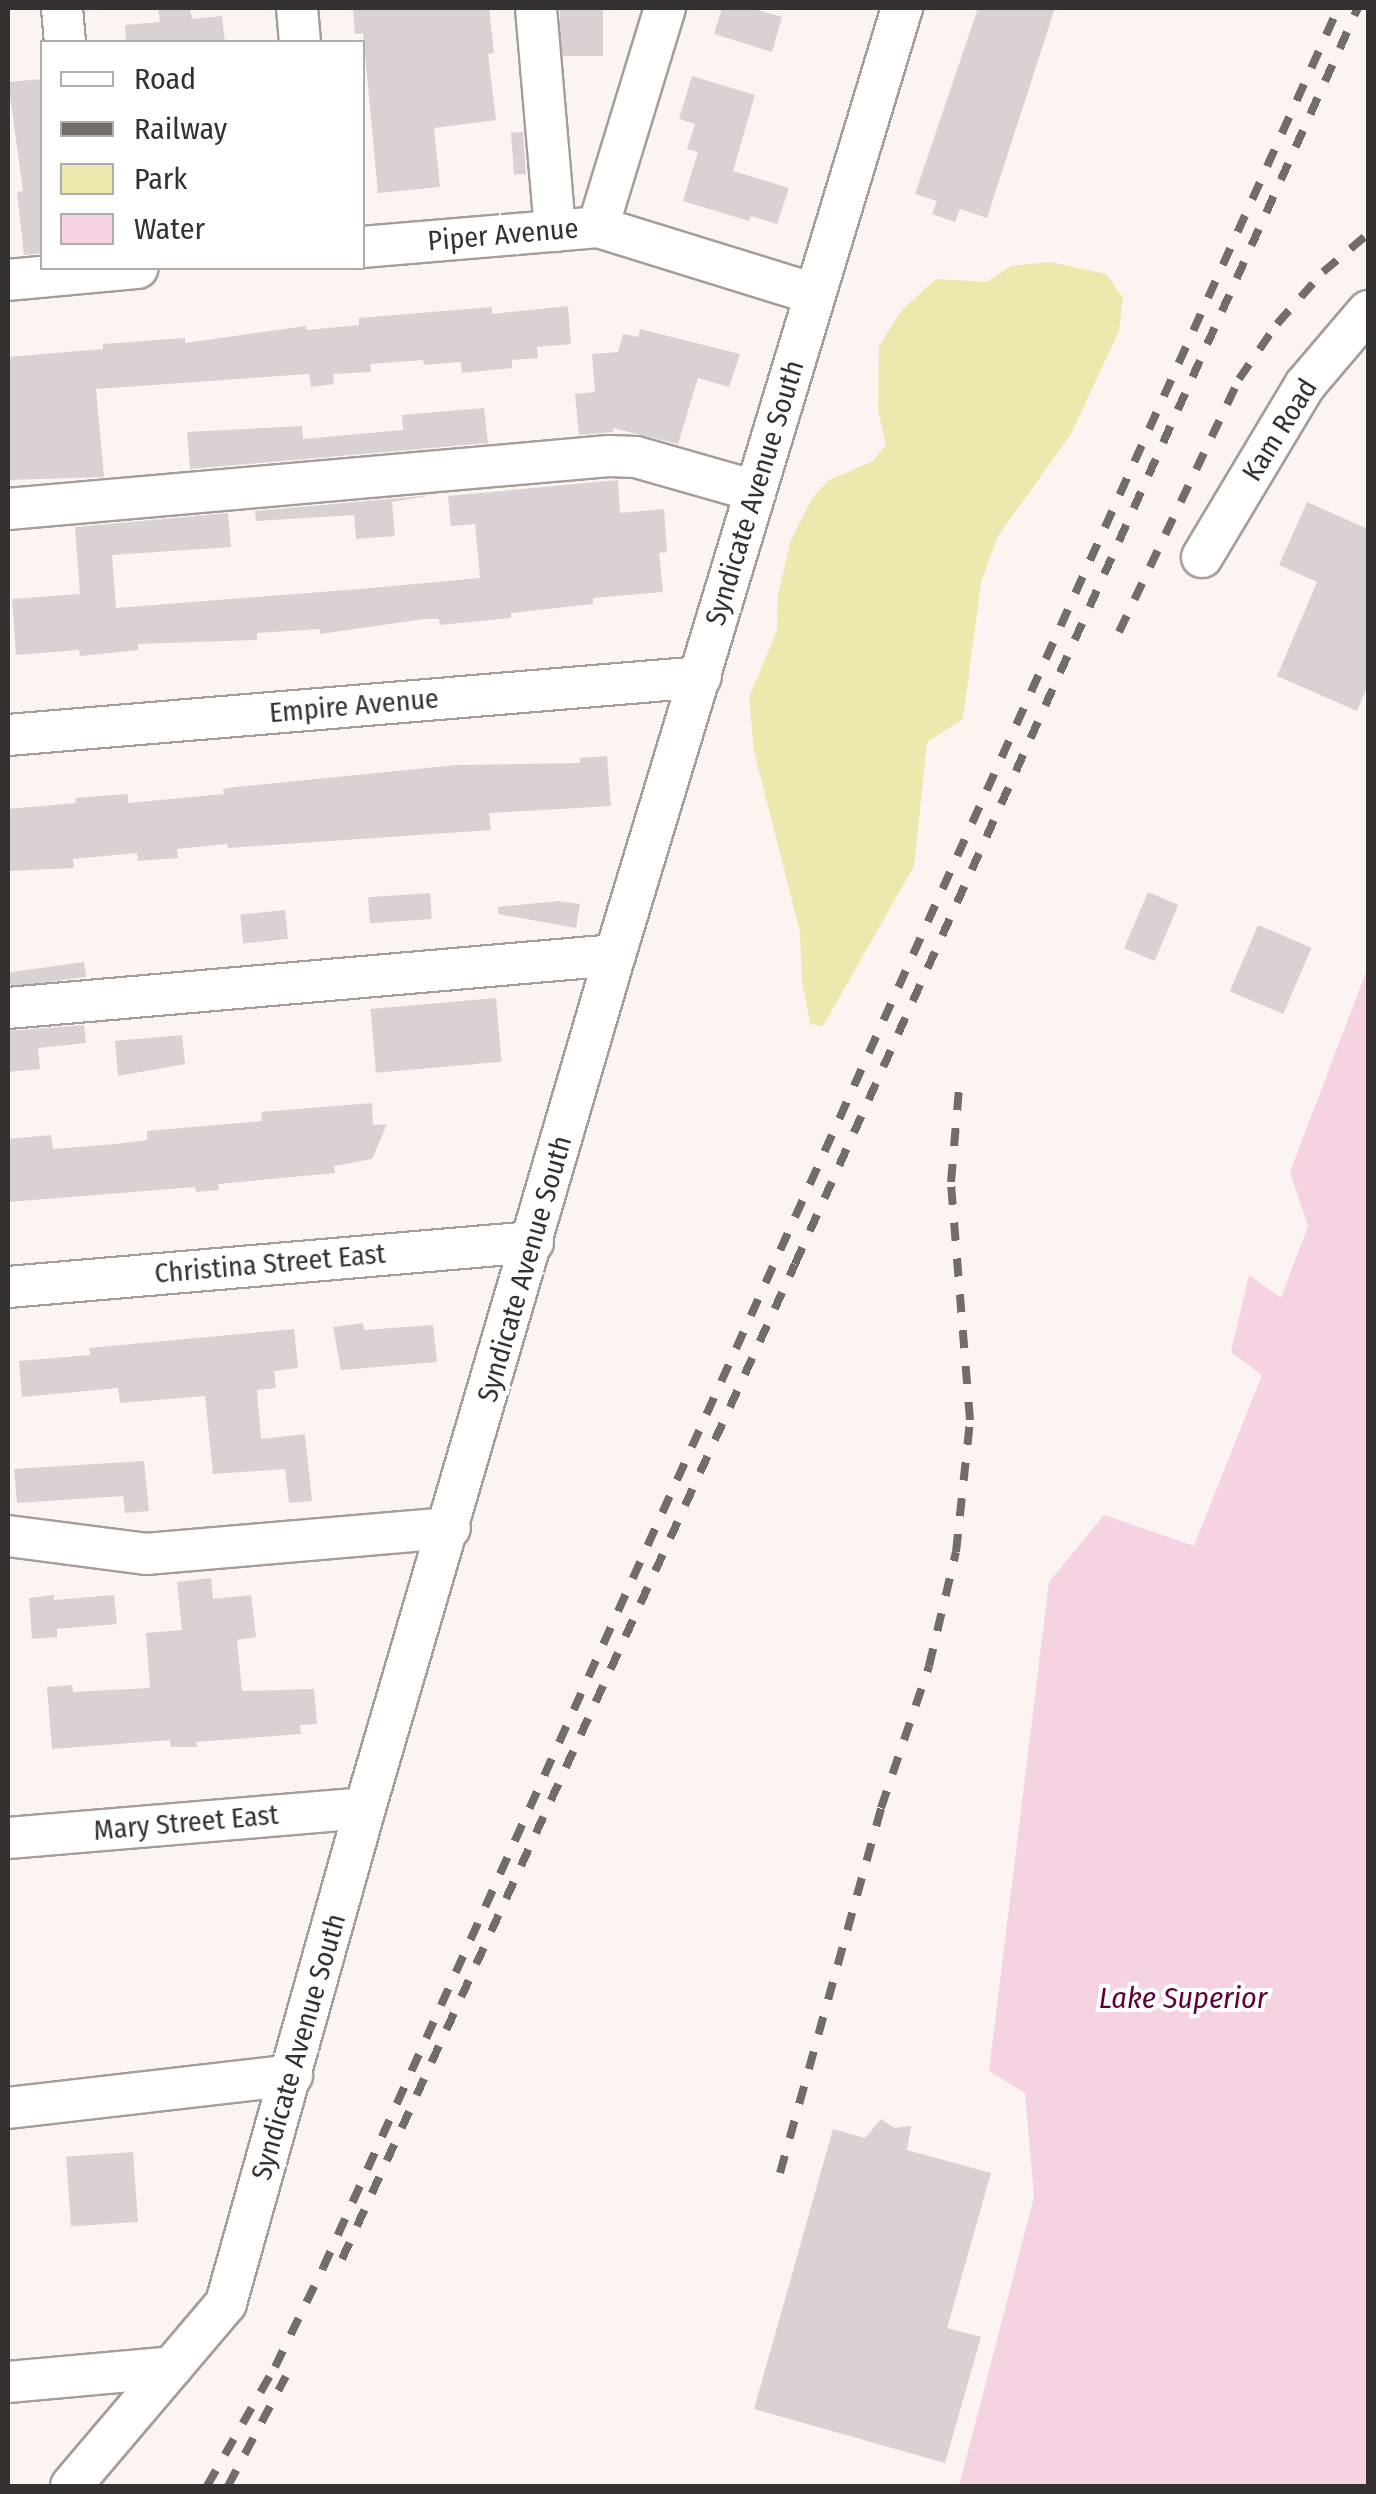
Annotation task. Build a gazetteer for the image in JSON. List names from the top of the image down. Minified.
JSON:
{"streets":{"street":["Piper Avenue","Kam Road","Syndicate Avenue South","Empire Avenue","Christina Street East","Mary Street East"]},"crossings":[["Piper Avenue","Syndicate Avenue South"],["Syndicate Avenue South","Empire Avenue"],["Syndicate Avenue South","Christina Street East"],["Syndicate Avenue South","Mary Street East"]],"water":["Lake Superior"],"legend":["Road","Railway","Park","Water"]}
